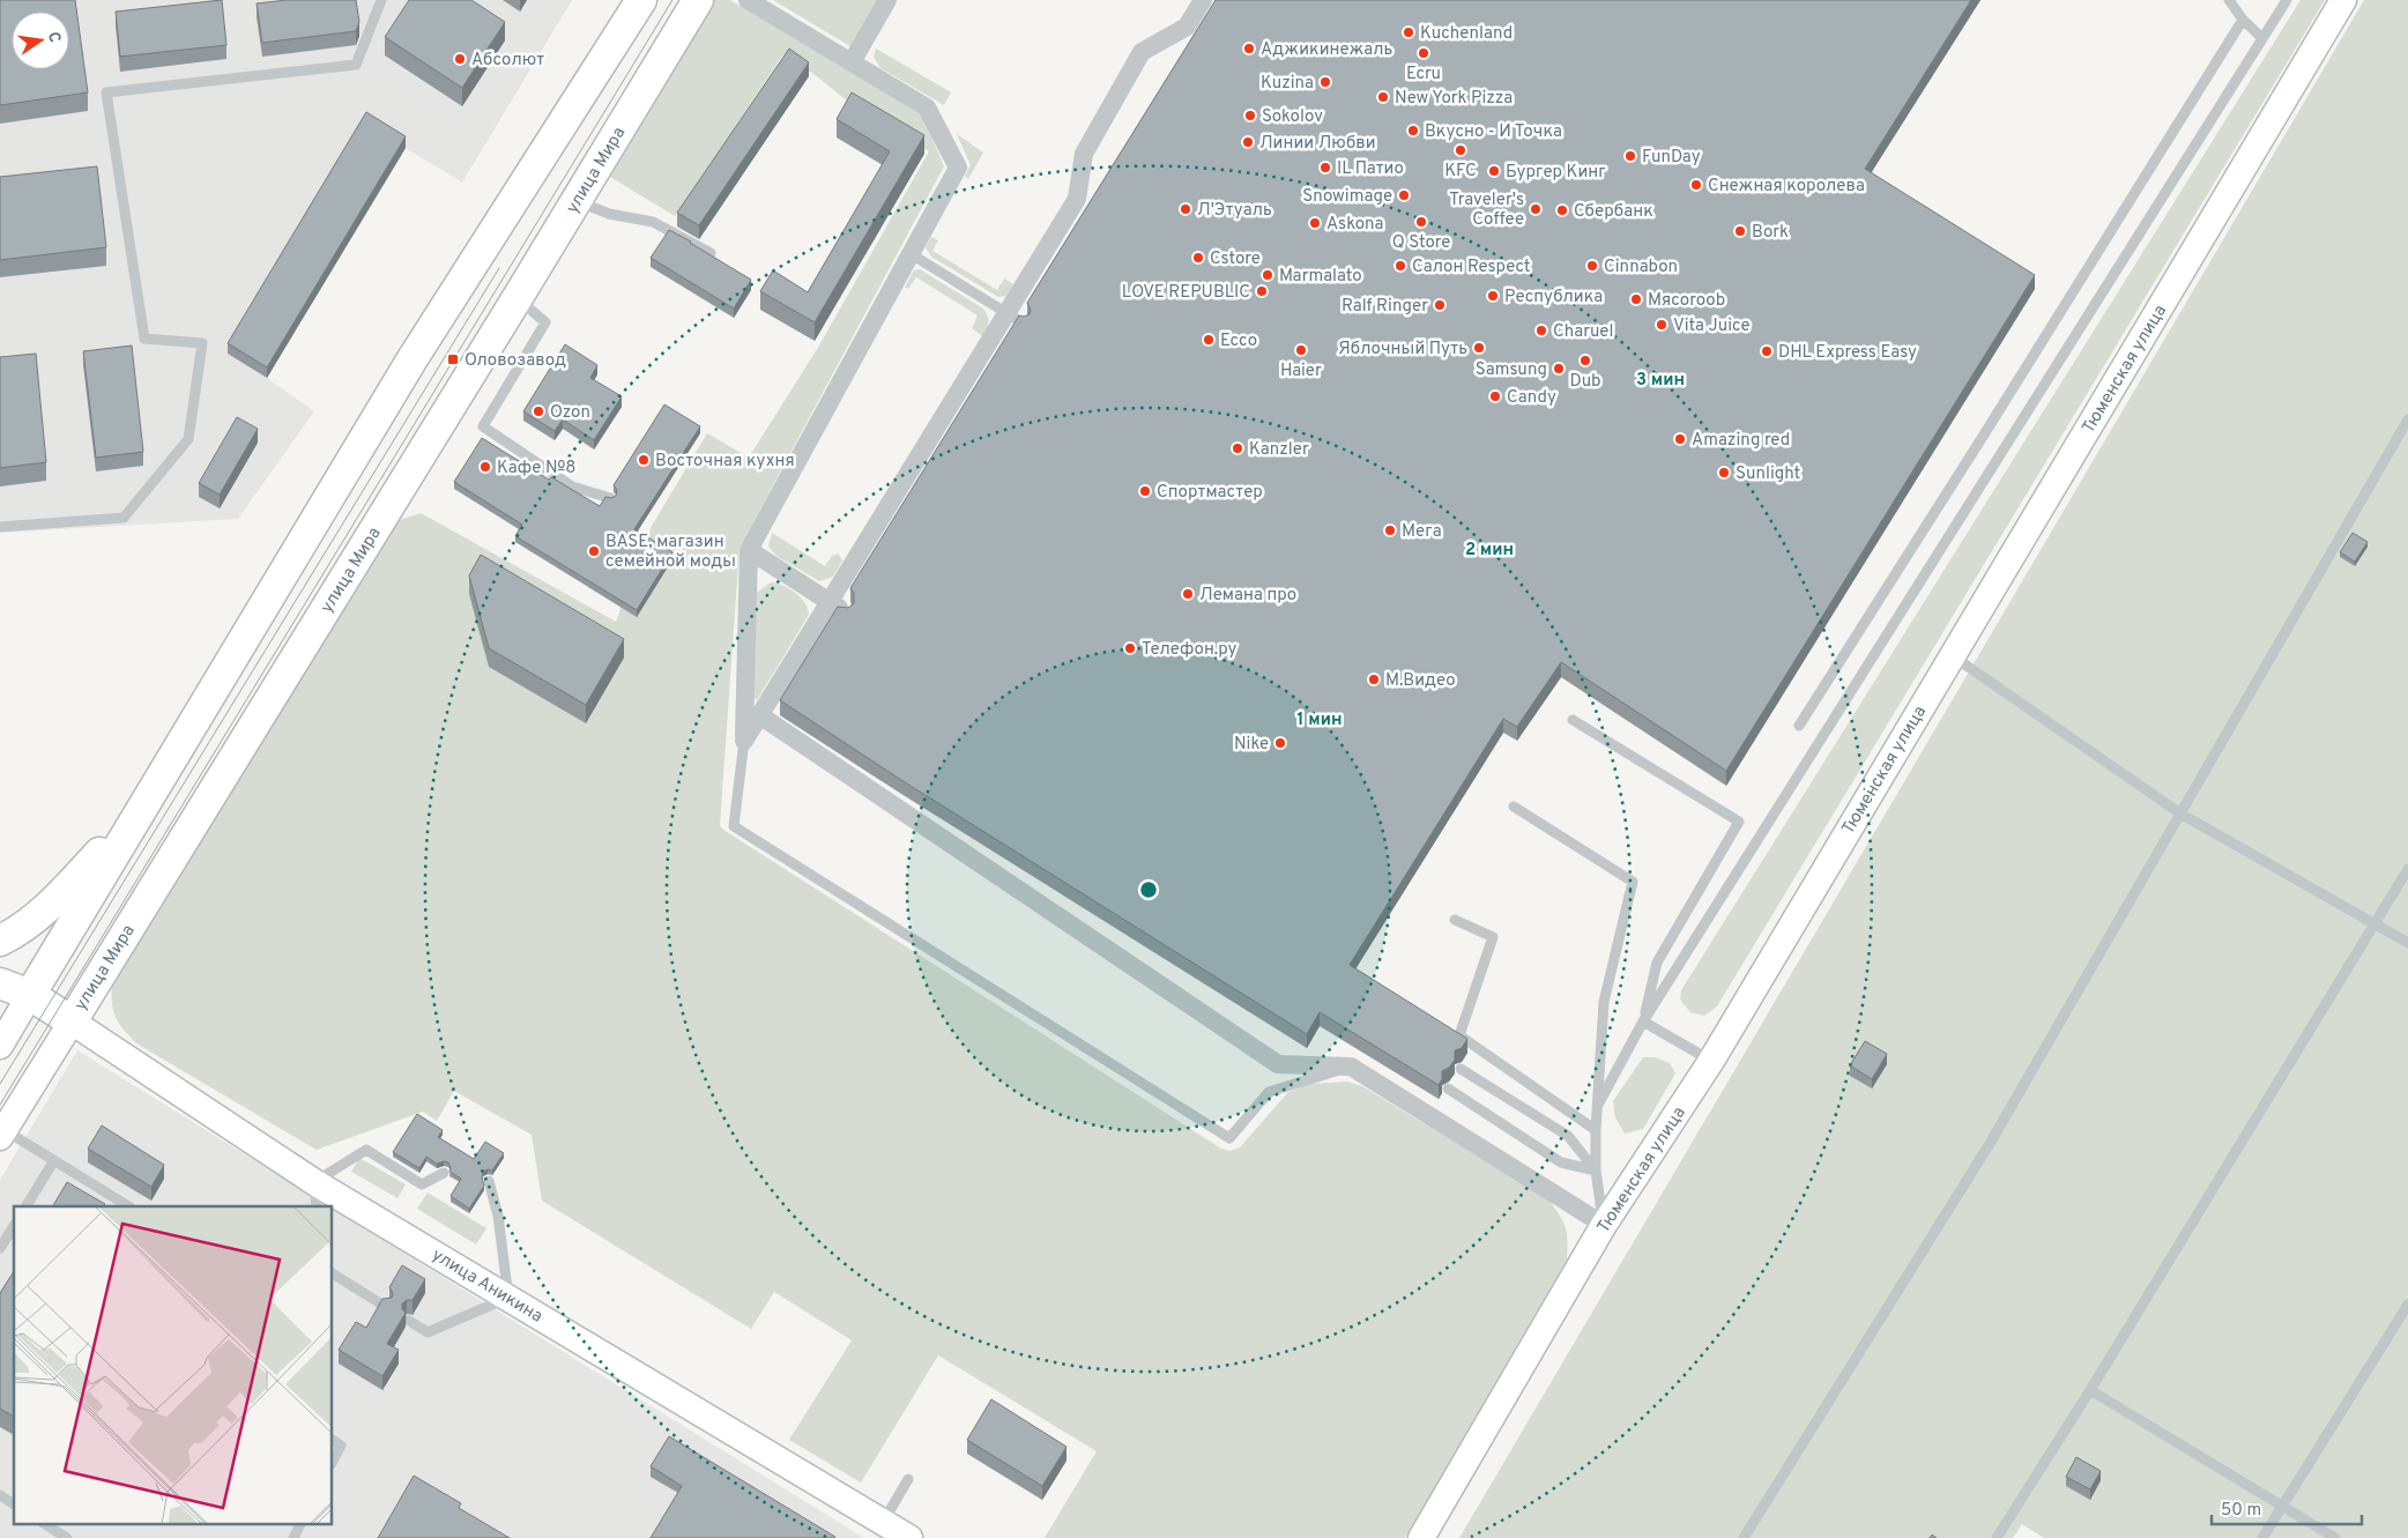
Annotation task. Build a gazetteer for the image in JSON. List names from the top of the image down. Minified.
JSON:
{"streets":{"main road":["улица Мира"],"street":["Тюменская улица","улица Аникина"]},"crossings":[["улица Мира","улица Аникина"]],"places":{"other":["Kuchenland","Аджикинежаль","Ecru","Абсолют","Kuzina","New York Pizza","Sokolov","Вкусно - И Точка","Линии Любви","KFC","FunDay","IL Патио","Бургер Кинг","Снежная королева","Snowimage","Л'Этуаль","Traveler's Coffee","Сбербанк","Q Store","Askona","Bork","Cstore","Салон Respect","Cinnabon","Marmalato","LOVE REPUBLIC","Республика","Мясоroob","Ralf Ringer","Vita Juice","Charuel","Ecco","Яблочный Путь","Haier","DHL Express Easy","Dub","Samsung","Candy","Ozon","Amazing red","Kanzler","Восточная кухня","Кафе №8","Sunlight","Спортмастер","Мега","BASE, магазин семейной моды","Лемана про","Телефон.ру","М.Видео","Nike"],"transit":["Оловозавод"]},"scale_bar":"50 m","north":"right","rings":["3 мин","2 мин","1 мин"]}
